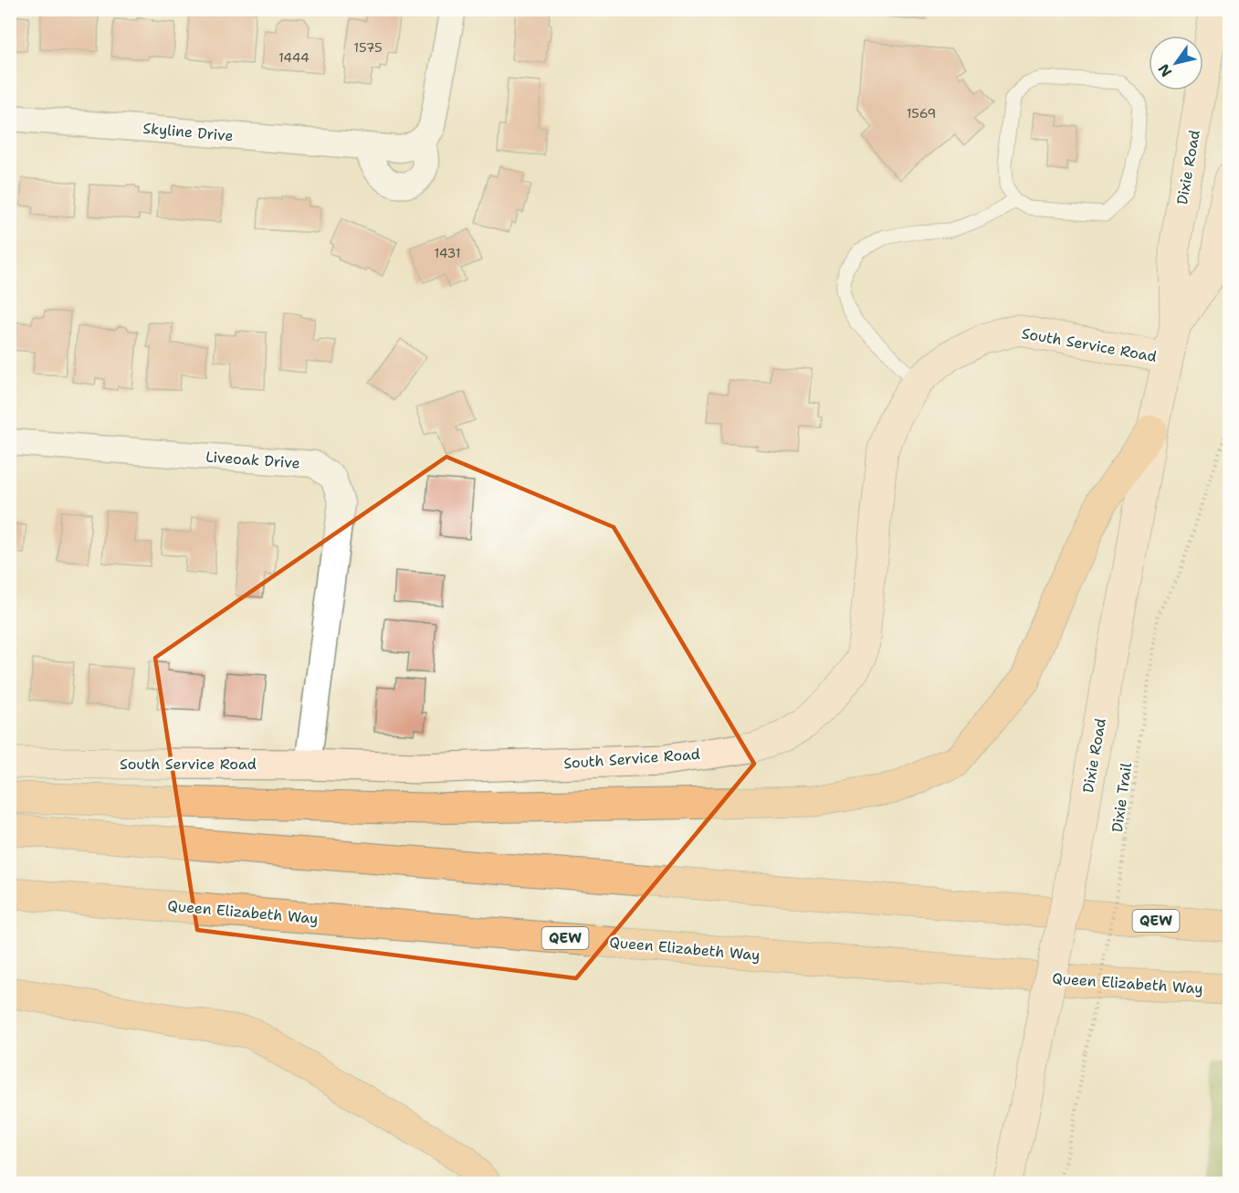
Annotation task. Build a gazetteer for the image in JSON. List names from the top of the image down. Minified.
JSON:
{"streets":{"highway":["Queen Elizabeth Way","QEW"],"main road":["Dixie Road","South Service Road"],"street":["Skyline Drive","Liveoak Drive"],"path":["Dixie Trail"]},"crossings":[["Dixie Road","South Service Road"],["South Service Road","Liveoak Drive"]],"house_numbers":["1575","1444","1569","1431"],"north":"bottom left"}
